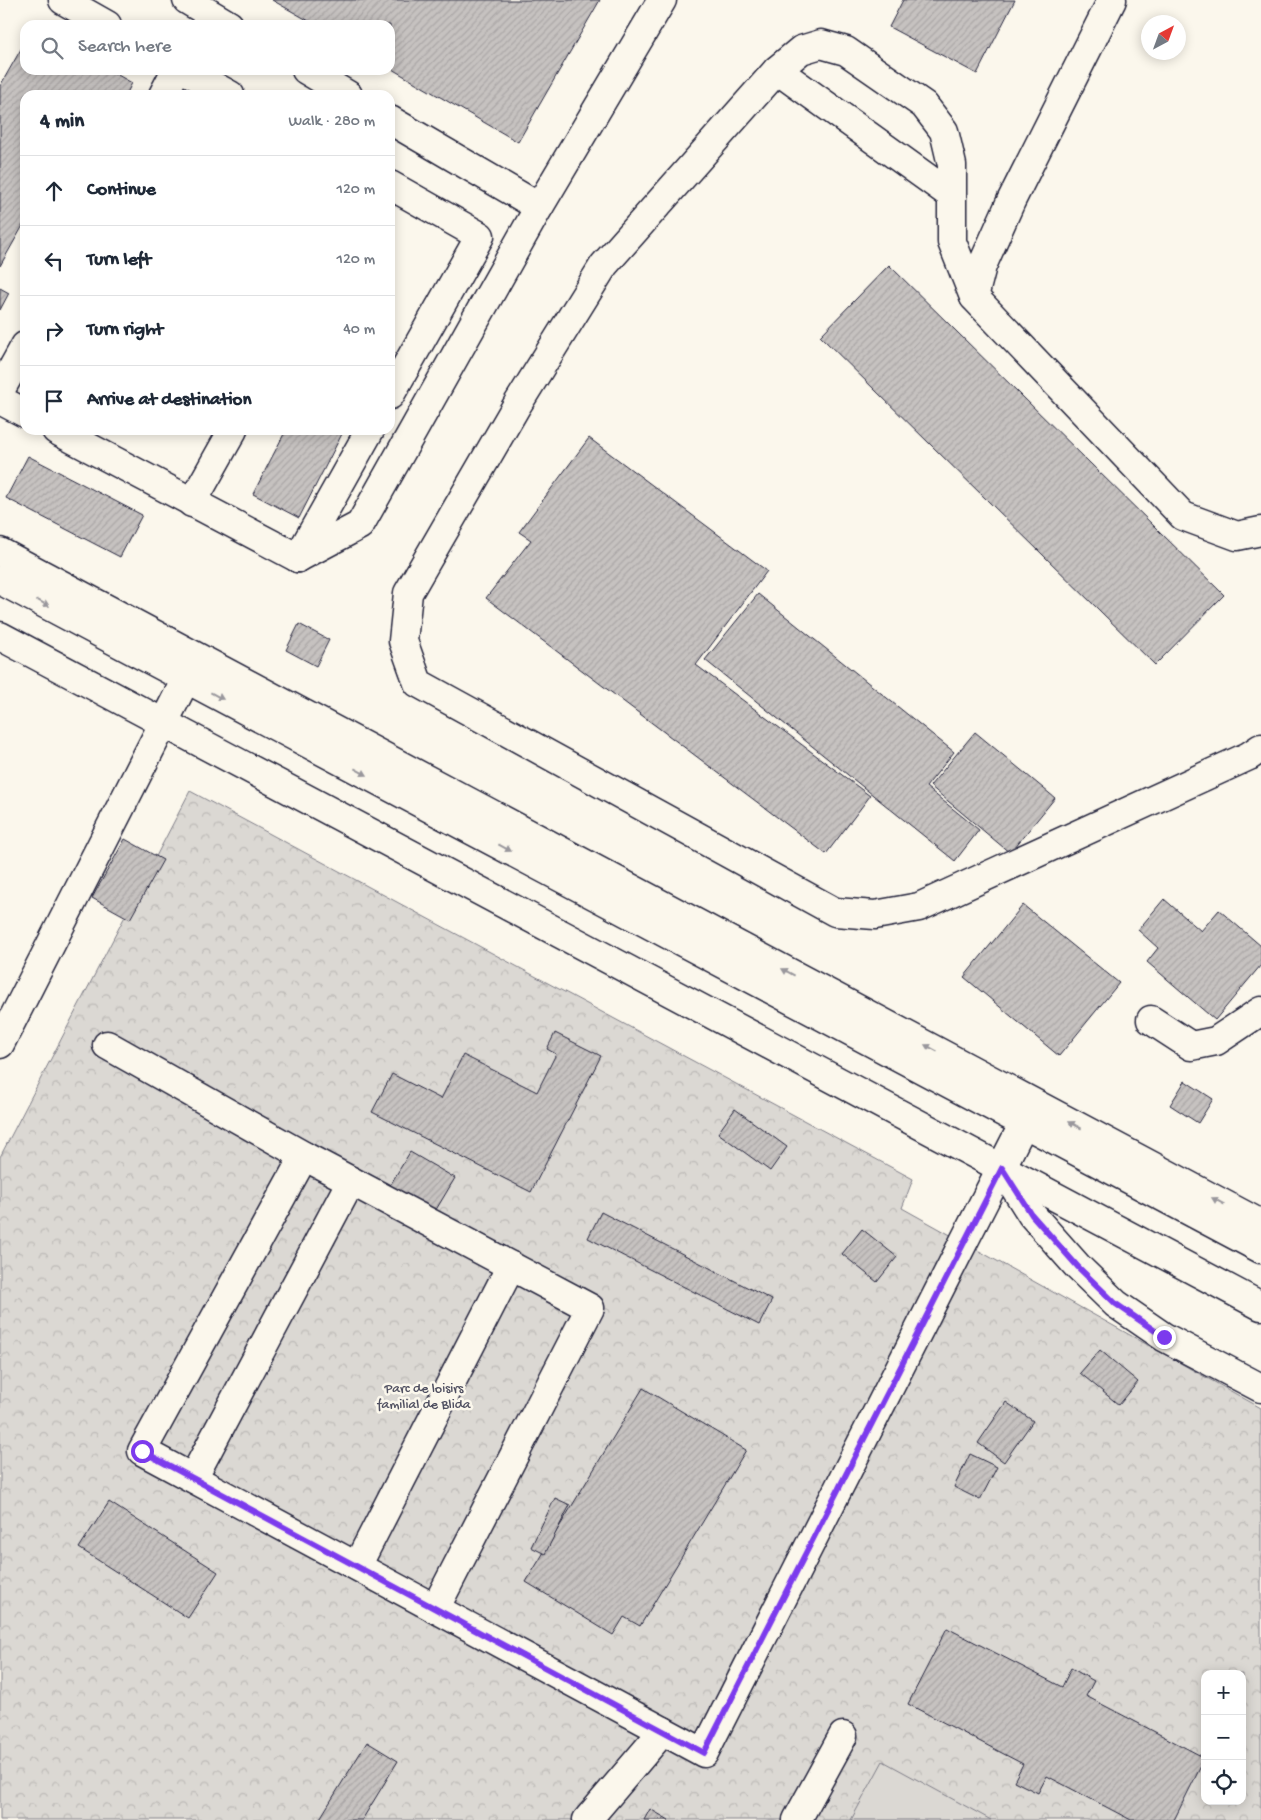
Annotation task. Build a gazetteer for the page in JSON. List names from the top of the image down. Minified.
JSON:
{"parks":["Parc de loisirs familial de Blida"],"north":"top right","page":{"search":"Search here","heading":["4 min","Walk · 280 m"],"list":[["Continue","120 m"],["Turn left","120 m"],["Turn right","40 m"],"Arrive at destination"],"map_buttons":["+","−"]}}
